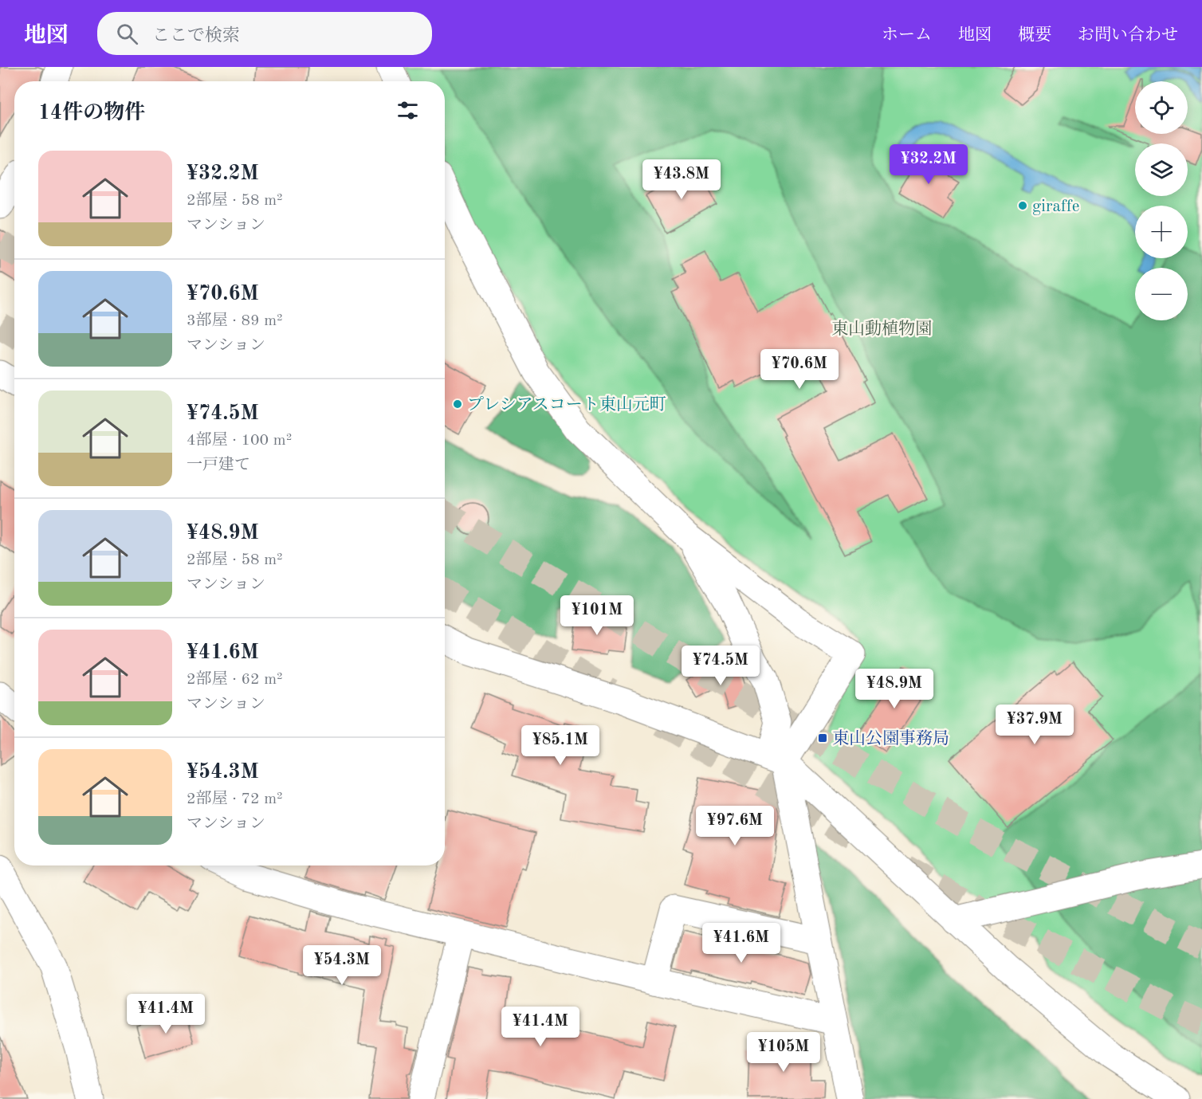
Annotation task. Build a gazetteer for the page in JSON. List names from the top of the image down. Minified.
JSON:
{"parks":["東山動植物園"],"places":{"other":["giraffe","プレシアスコート東山元町"],"transit":["東山公園事務局"]},"page":{"header":"地図","search":"ここで検索","nav":["ホーム","地図","概要","お問い合わせ"],"map_buttons":["+","−"],"heading":"14件の物件","list":[{"name":"¥32.2M","note":"2部屋 · 58 m² · マンション"},{"name":"¥70.6M","note":"3部屋 · 89 m² · マンション"},{"name":"¥74.5M","note":"4部屋 · 100 m² · 一戸建て"},{"name":"¥48.9M","note":"2部屋 · 58 m² · マンション"},{"name":"¥41.6M","note":"2部屋 · 62 m² · マンション"},{"name":"¥54.3M","note":"2部屋 · 72 m² · マンション"}],"price":["¥32.2M","¥43.8M","¥70.6M","¥101M","¥74.5M","¥48.9M","¥37.9M","¥85.1M","¥97.6M","¥41.6M","¥54.3M","¥41.4M","¥41.4M","¥105M"]}}
